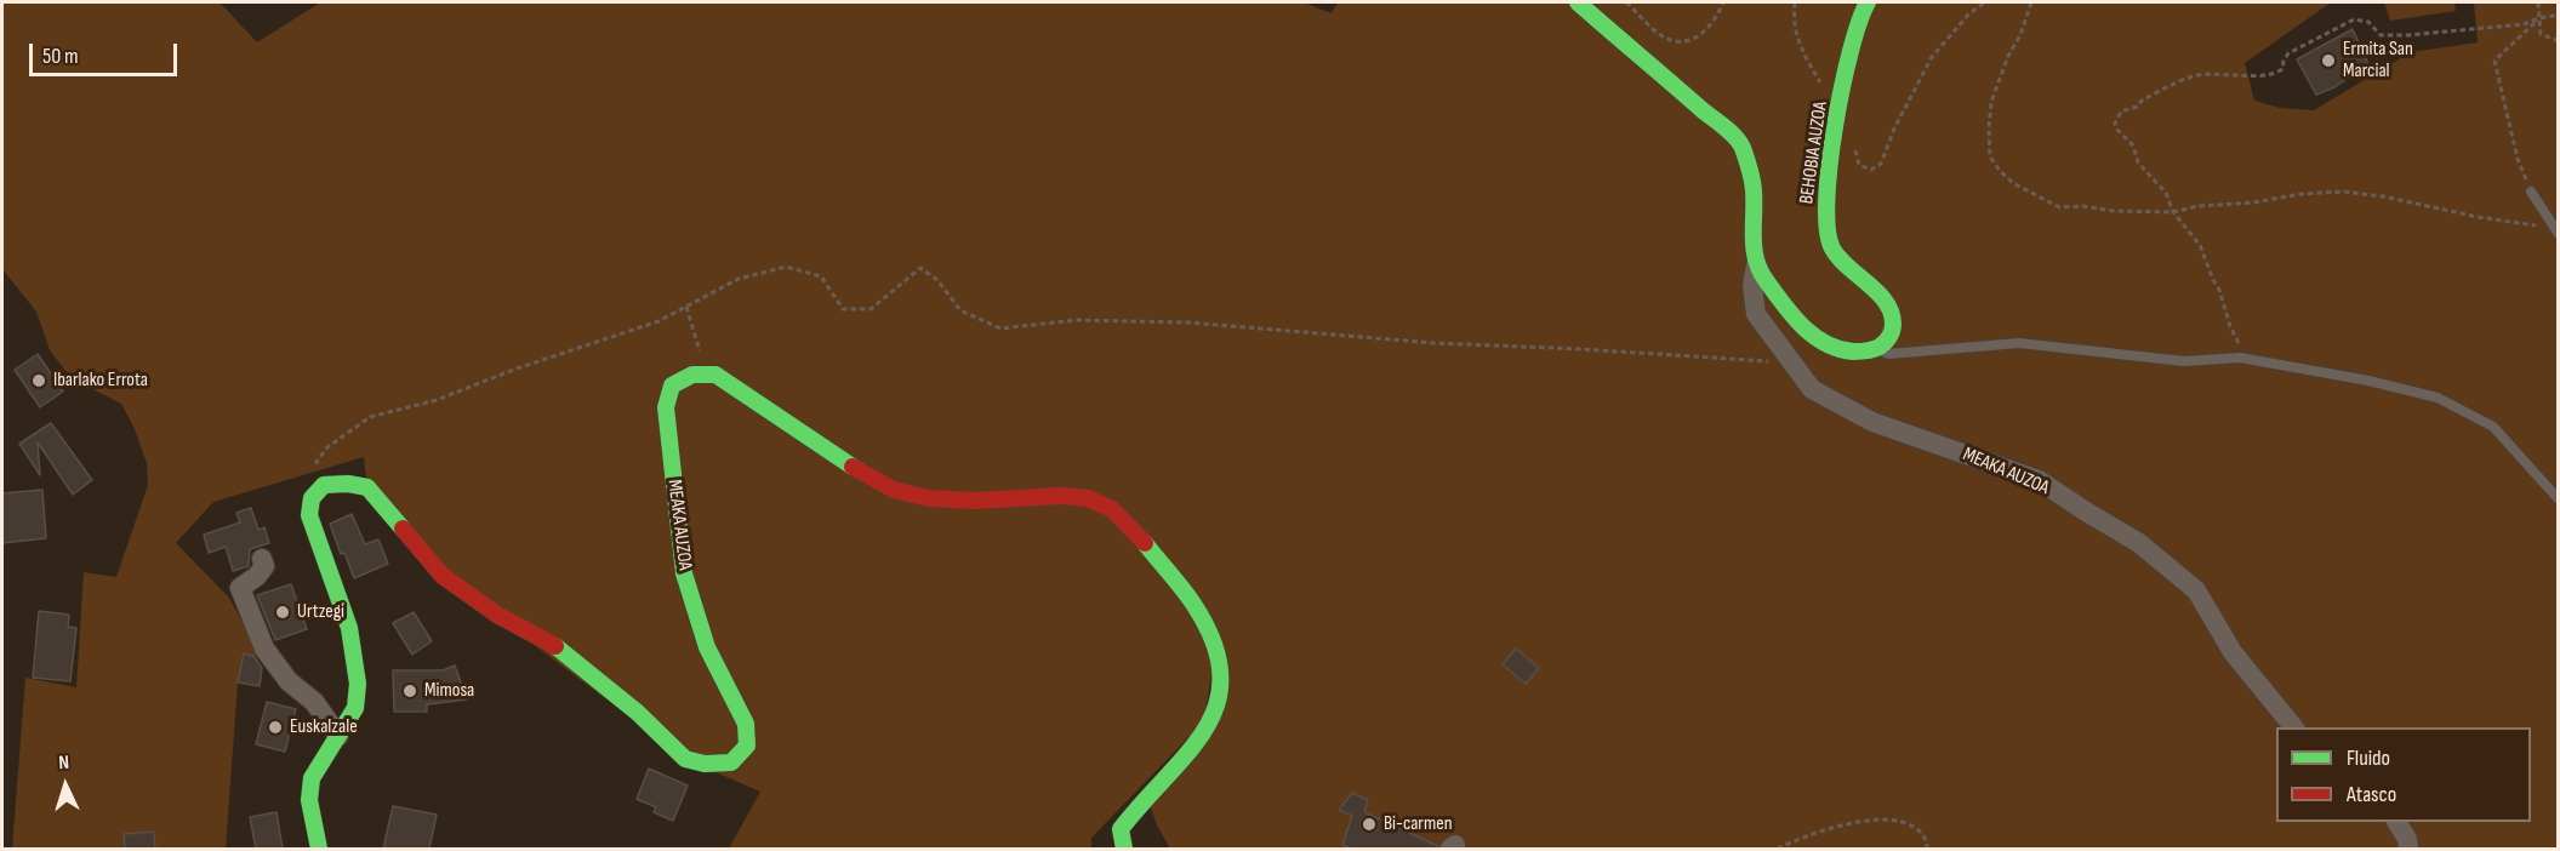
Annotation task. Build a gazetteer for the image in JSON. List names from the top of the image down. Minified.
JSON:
{"streets":{"street":["BEHOBIA AUZOA","MEAKA AUZOA"]},"places":["Ermita San Marcial","Ibarlako Errota","Urtzegi","Mimosa","Euskalzale","Bi-carmen"],"legend":["Fluido","Atasco"],"scale_bar":"50 m","north":"top"}
